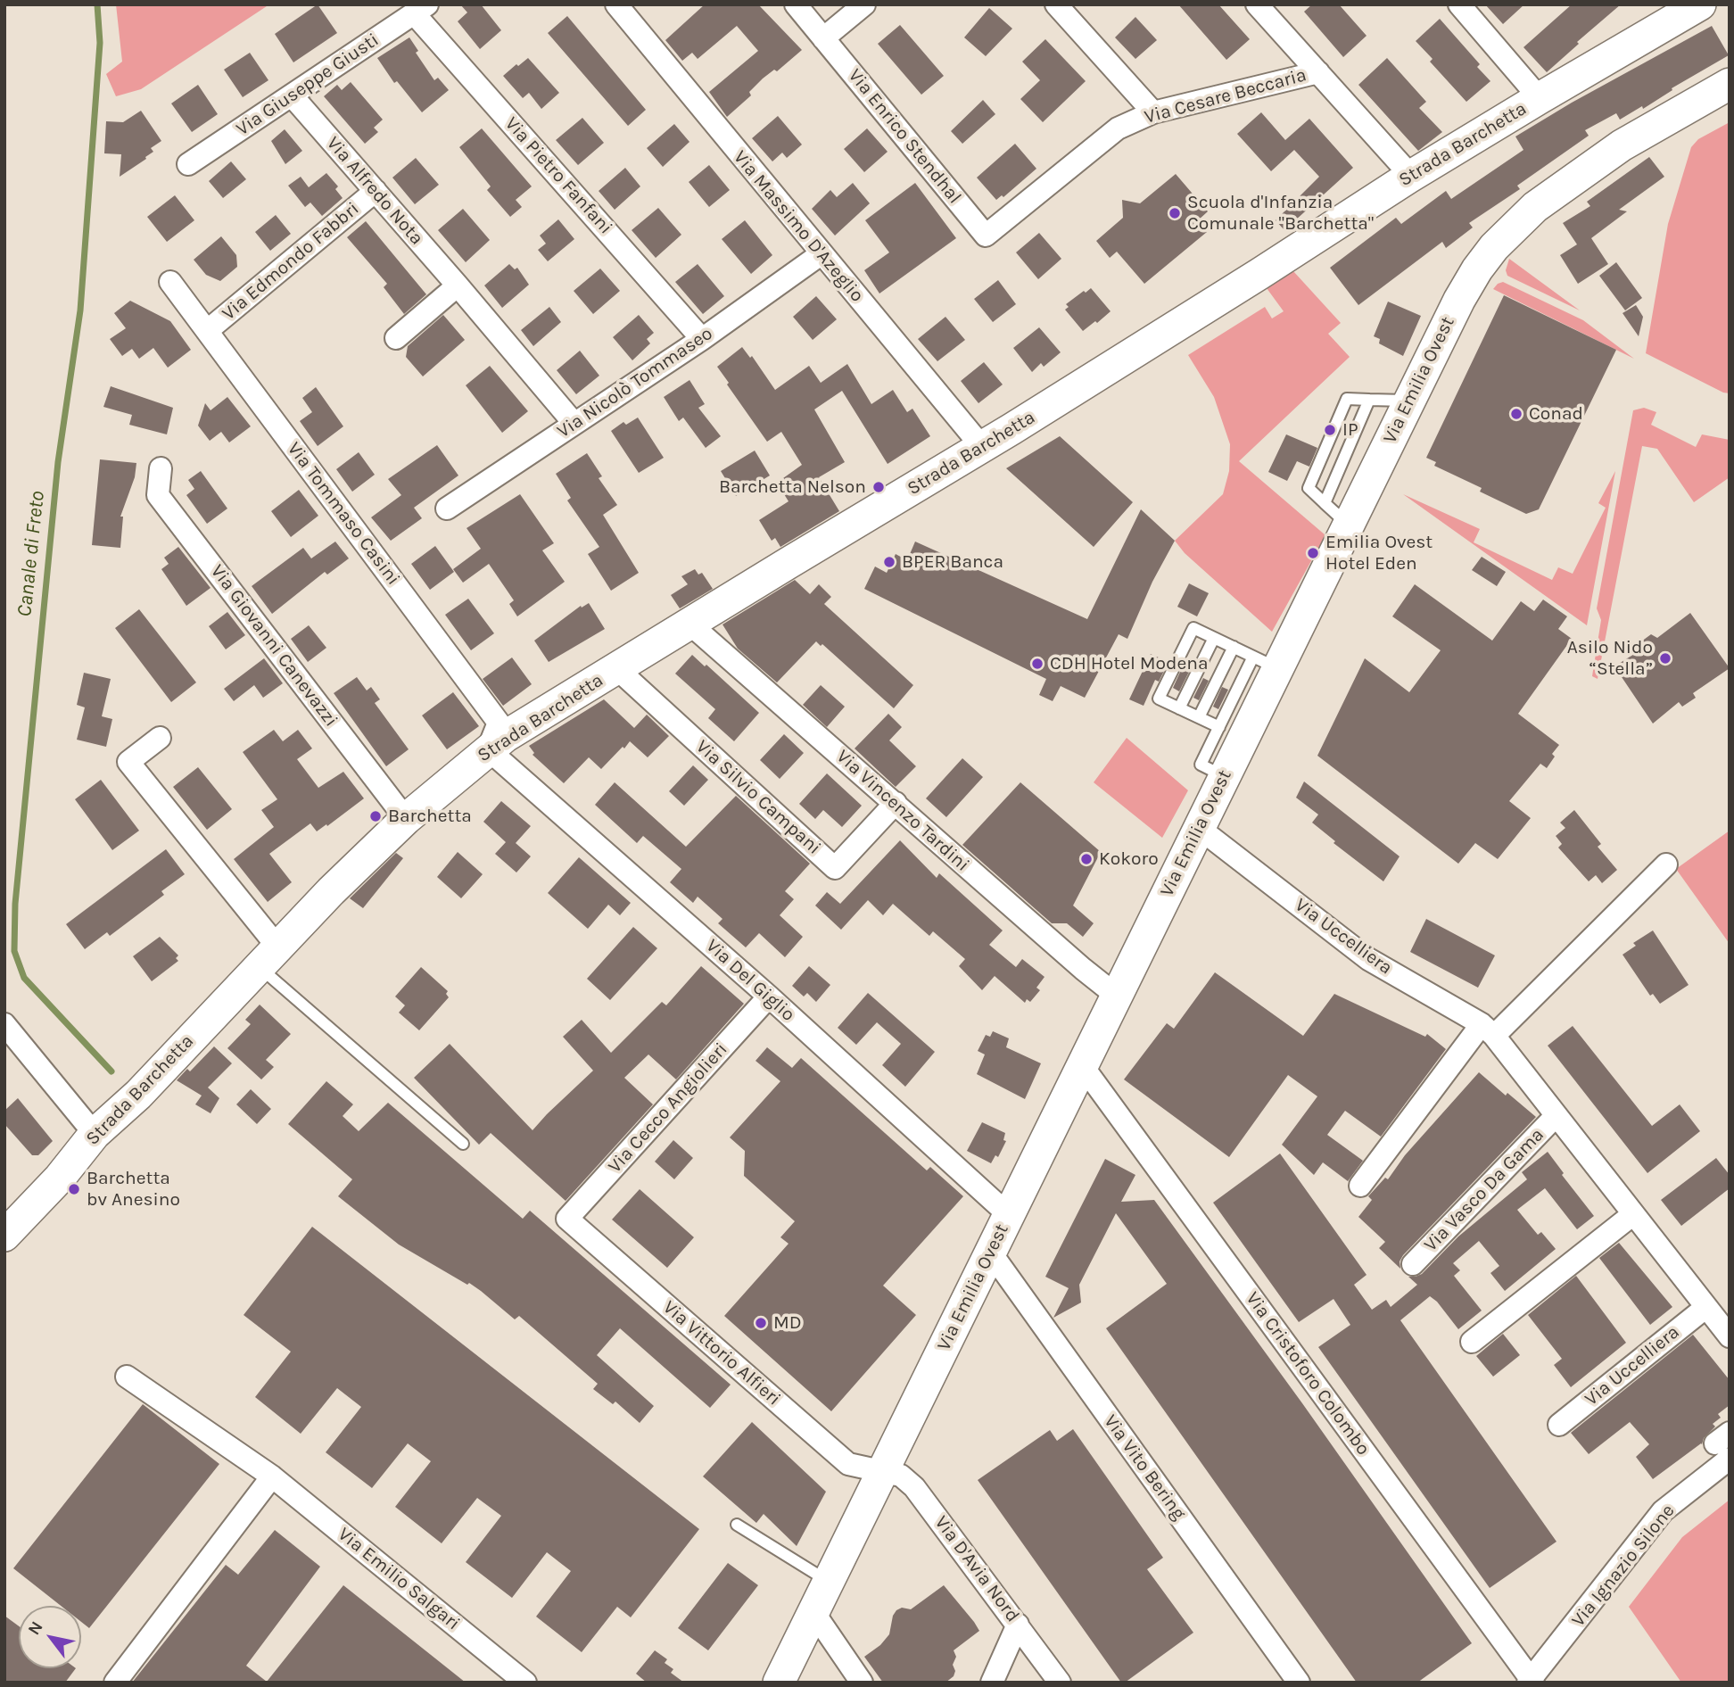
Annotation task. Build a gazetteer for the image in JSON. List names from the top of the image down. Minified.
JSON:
{"streets":{"street":["Via Giuseppe Giusti","Via Cesare Beccaria","Via Enrico Stendhal","Strada Barchetta","Via Pietro Fanfani","Via Alfredo Nota","Via Massimo D'Azeglio","Via Edmondo Fabbri","Via Emilia Ovest","Via Nicolò Tommaseo","Via Tommaso Casini","Via Giovanni Canevazzi","Via Silvio Campani","Via Vincenzo Tardini","Via Uccelliera","Via Del Giglio","Via Cecco Angiolieri","Via Vasco Da Gama","Via Vittorio Alfieri","Via Cristoforo Colombo","Via Vito Bering","Via Ignazio Silone","Via D'Avia Nord","Via Emilio Salgari"]},"crossings":[["Via Giuseppe Giusti","Via Pietro Fanfani"],["Via Giuseppe Giusti","Via Alfredo Nota"],["Via Cesare Beccaria","Via Enrico Stendhal"],["Strada Barchetta","Via Massimo D'Azeglio"],["Strada Barchetta","Via Tommaso Casini"],["Strada Barchetta","Via Giovanni Canevazzi"],["Strada Barchetta","Via Silvio Campani"],["Strada Barchetta","Via Vincenzo Tardini"],["Strada Barchetta","Via Del Giglio"],["Via Pietro Fanfani","Via Nicolò Tommaseo"],["Via Alfredo Nota","Via Edmondo Fabbri"],["Via Alfredo Nota","Via Nicolò Tommaseo"],["Via Massimo D'Azeglio","Via Nicolò Tommaseo"],["Via Edmondo Fabbri","Via Tommaso Casini"],["Via Emilia Ovest","Via Vincenzo Tardini"],["Via Emilia Ovest","Via Uccelliera"],["Via Emilia Ovest","Via Del Giglio"],["Via Emilia Ovest","Via Vittorio Alfieri"],["Via Emilia Ovest","Via Cristoforo Colombo"],["Via Emilia Ovest","Via Vito Bering"],["Via Emilia Ovest","Via D'Avia Nord"],["Via Tommaso Casini","Via Del Giglio"],["Via Silvio Campani","Via Vincenzo Tardini"],["Via Uccelliera","Via Vasco Da Gama"],["Via Del Giglio","Via Cecco Angiolieri"],["Via Cecco Angiolieri","Via Vittorio Alfieri"],["Via Vittorio Alfieri","Via D'Avia Nord"],["Via Cristoforo Colombo","Via Ignazio Silone"]],"water":["Canale di Freto"],"places":["Scuola d'Infanzia Comunale \"Barchetta\"","Conad","IP","Barchetta Nelson","Emilia Ovest Hotel Eden","BPER Banca","Asilo Nido “Stella”","CDH Hotel Modena","Barchetta","Kokoro","Barchetta bv Anesino","MD"],"north":"top left"}
